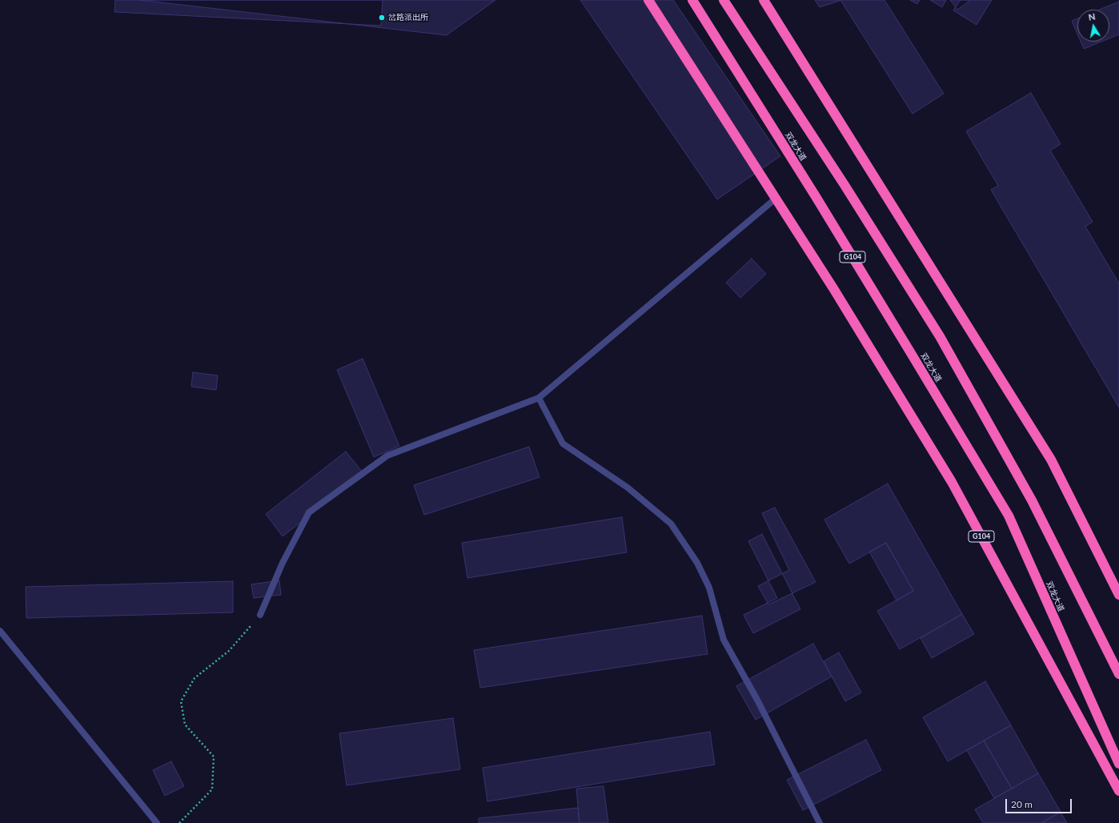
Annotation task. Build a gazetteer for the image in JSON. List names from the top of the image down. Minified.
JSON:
{"streets":{"highway":["双龙大道","G104"]},"places":["岔路派出所"],"scale_bar":"20 m","north":"top"}
